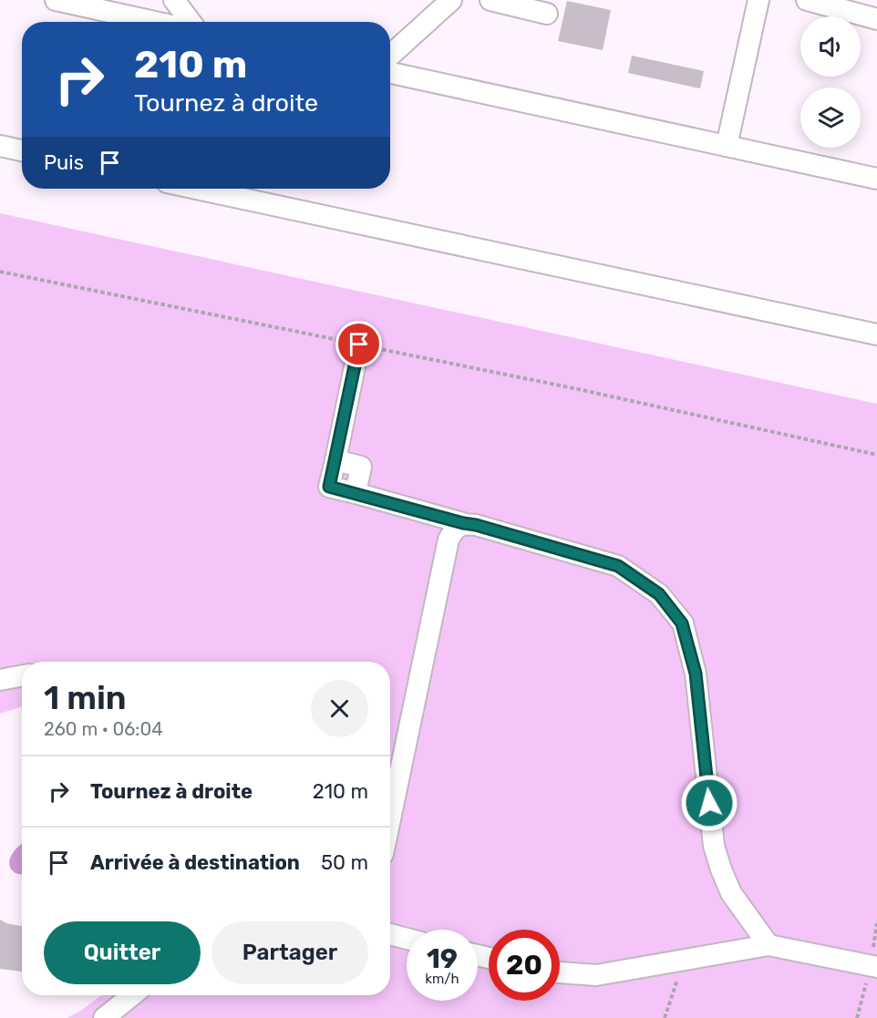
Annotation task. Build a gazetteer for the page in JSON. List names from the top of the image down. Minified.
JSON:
{"page":{"turn":["210 m","Tournez à droite"],"then":"Puis","heading":["1 min","260 m · 06:04"],"list":[{"name":"Tournez à droite","value":"210 m"},{"name":"Arrivée à destination","value":"50 m"}],"buttons":["Quitter","Partager"],"speed":"19 km/h","limit":"20"}}
